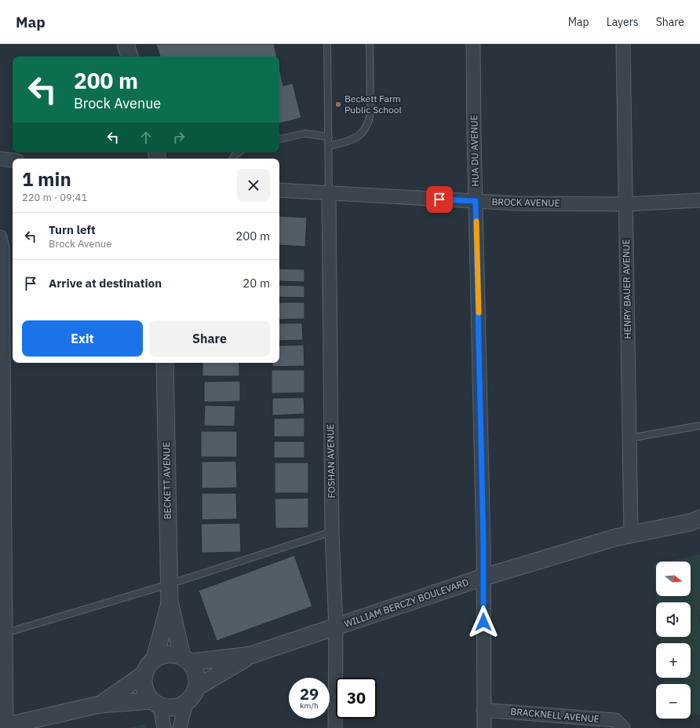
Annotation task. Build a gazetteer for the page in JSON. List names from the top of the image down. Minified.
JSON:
{"streets":{"street":["HUA DU AVENUE","BROCK AVENUE","HENRY BAUER AVENUE","FOSHAN AVENUE","BECKETT AVENUE","WILLIAM BERCZY BOULEVARD","BRACKNELL AVENUE"]},"crossings":[["HUA DU AVENUE","BROCK AVENUE"],["HUA DU AVENUE","WILLIAM BERCZY BOULEVARD"],["HUA DU AVENUE","BRACKNELL AVENUE"],["BROCK AVENUE","HENRY BAUER AVENUE"],["BROCK AVENUE","FOSHAN AVENUE"],["HENRY BAUER AVENUE","WILLIAM BERCZY BOULEVARD"],["FOSHAN AVENUE","WILLIAM BERCZY BOULEVARD"],["BECKETT AVENUE","WILLIAM BERCZY BOULEVARD"]],"places":["Beckett Farm Public School"],"north":"right","page":{"header":"Map","nav":["Map","Layers","Share"],"turn":["200 m","Brock Avenue"],"heading":["1 min","220 m · 09:41"],"list":[{"name":"Turn left","note":"Brock Avenue","value":"200 m"},{"name":"Arrive at destination","value":"20 m"}],"buttons":["Exit","Share"],"map_buttons":["+","−"],"speed":"29 km/h","limit":"30"}}
